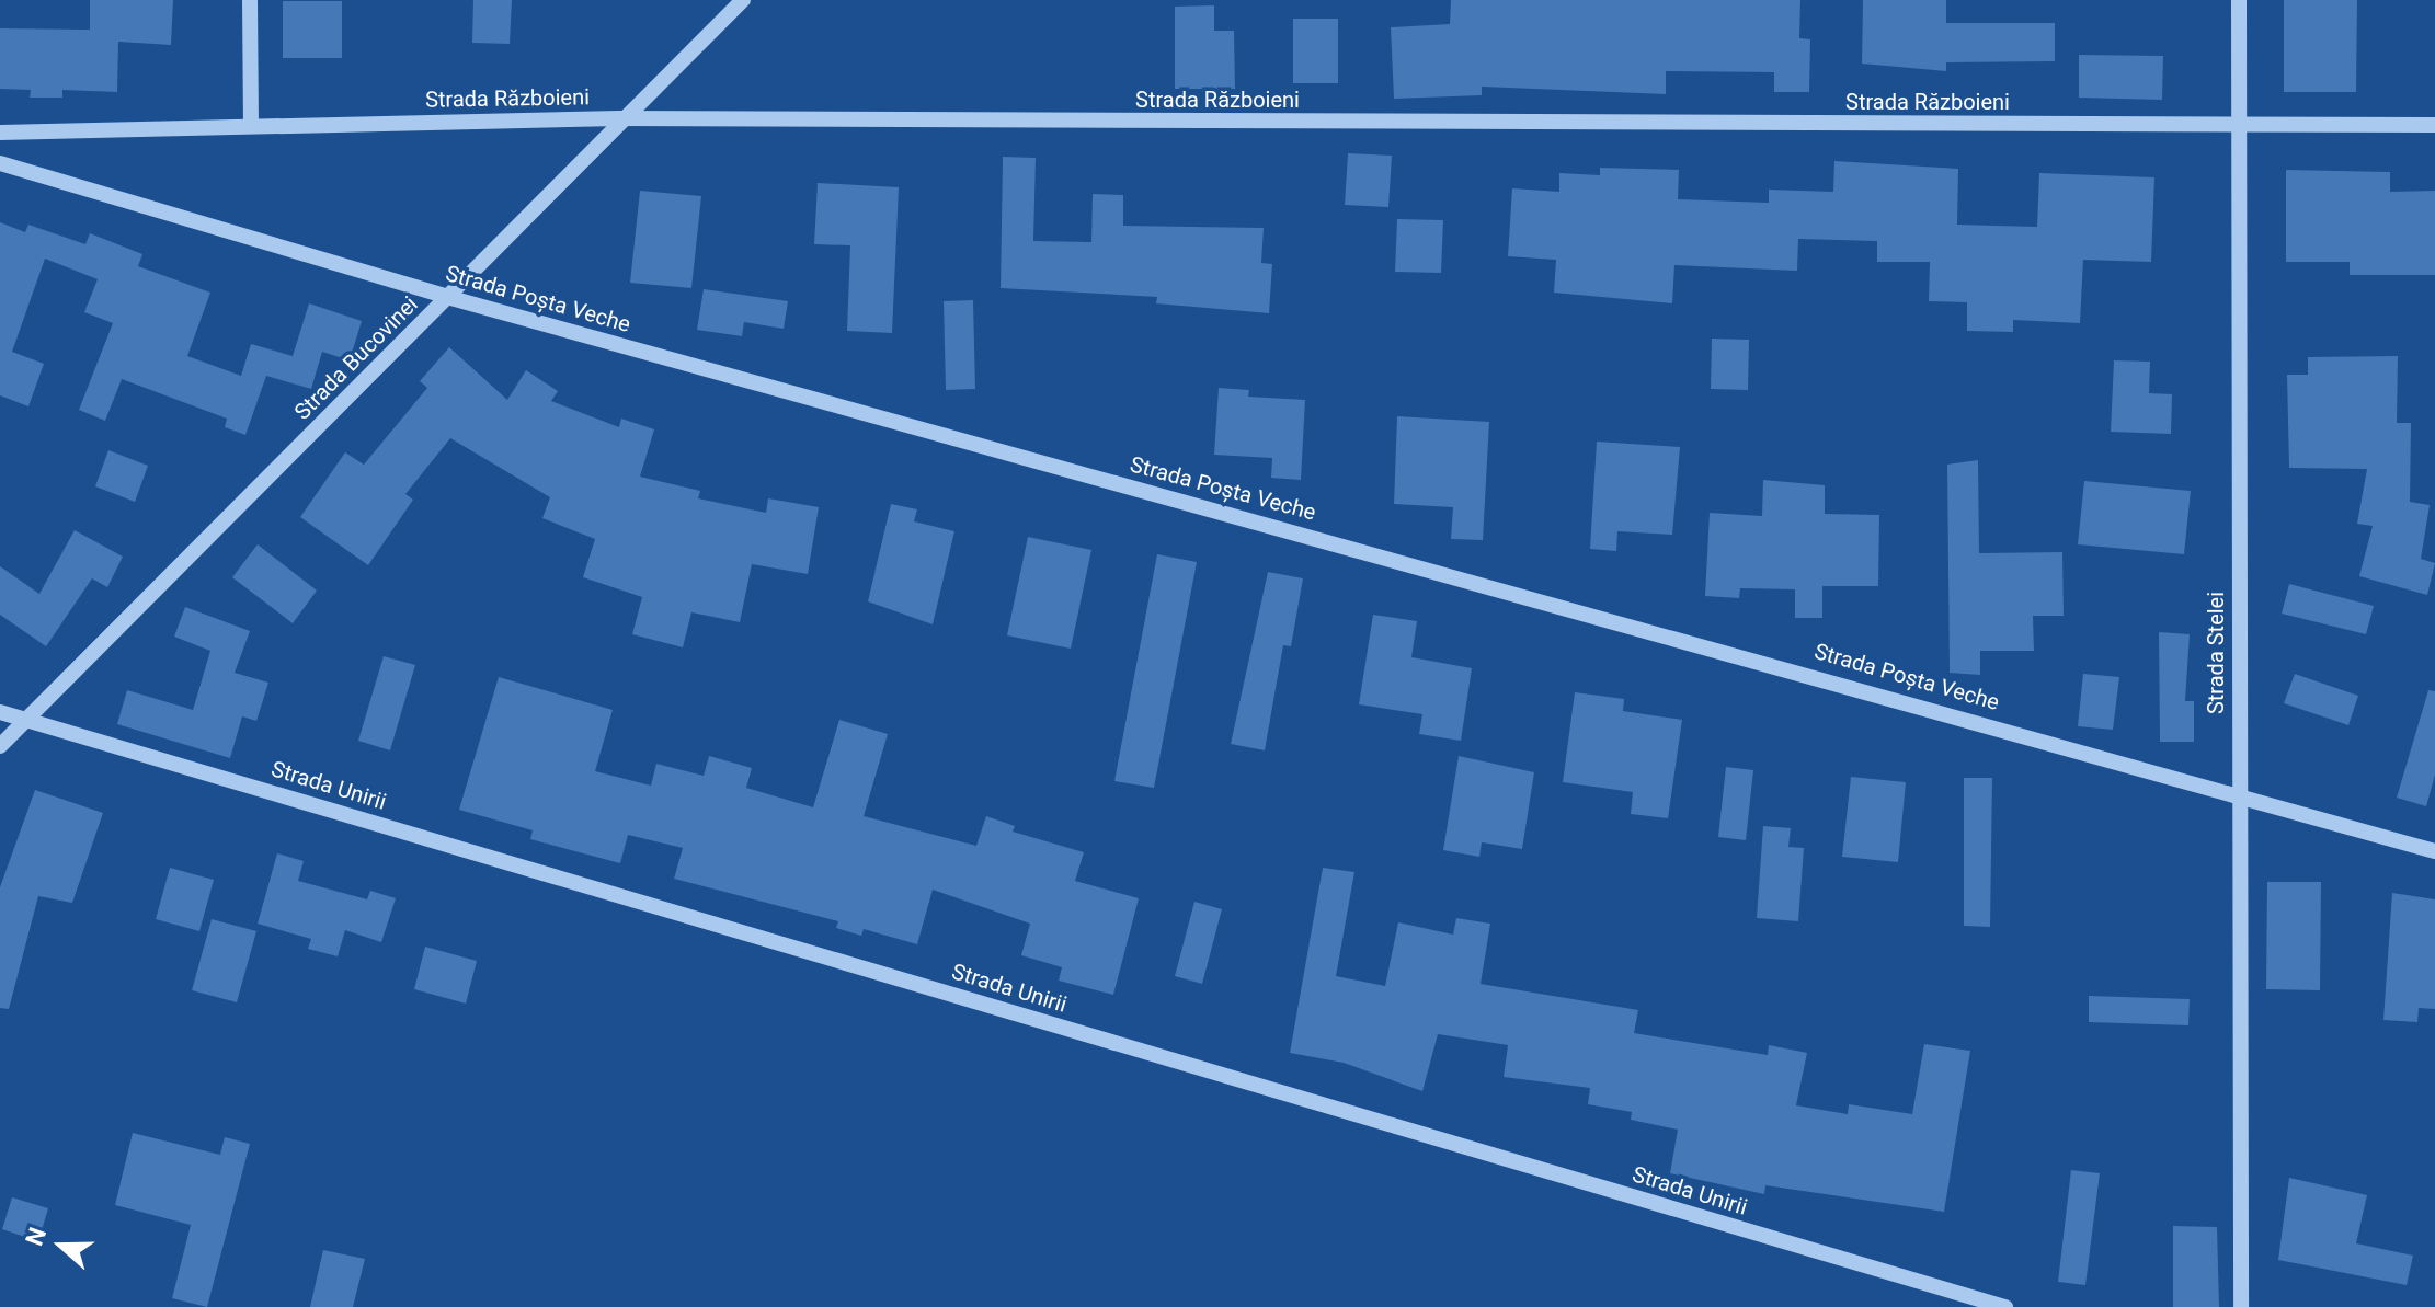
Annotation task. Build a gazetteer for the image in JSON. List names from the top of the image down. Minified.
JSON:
{"streets":{"street":["Strada Războieni","Strada Poșta Veche","Strada Bucovinei","Strada Stelei","Strada Unirii"]},"crossings":[["Strada Războieni","Strada Bucovinei"],["Strada Războieni","Strada Stelei"],["Strada Poșta Veche","Strada Bucovinei"],["Strada Poșta Veche","Strada Stelei"],["Strada Bucovinei","Strada Unirii"]],"north":"left"}
